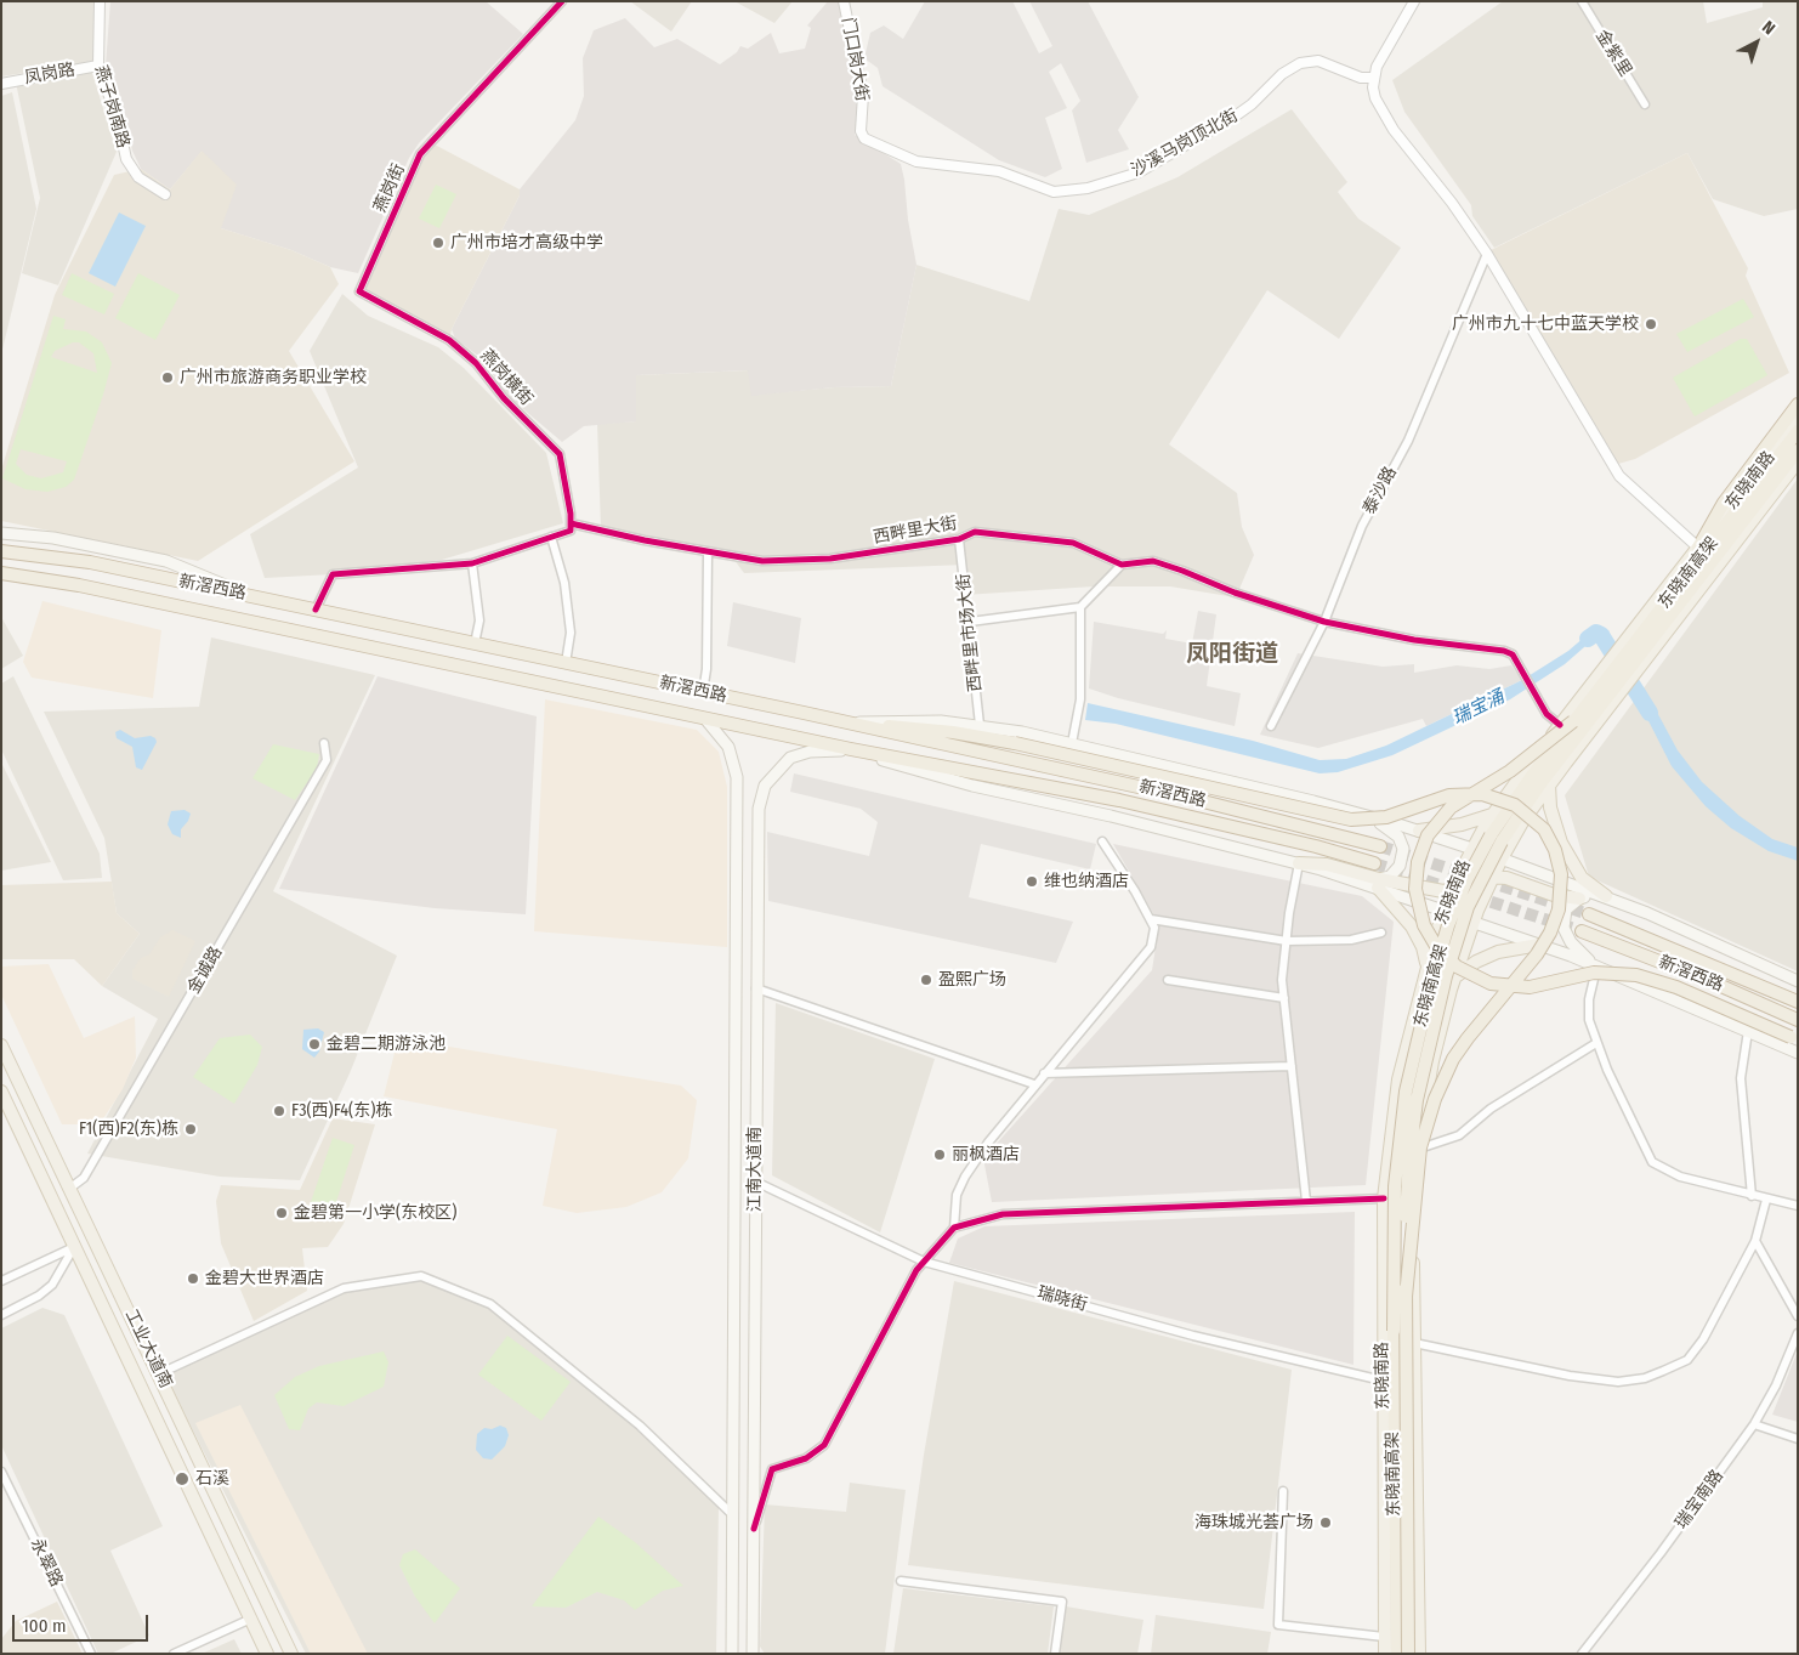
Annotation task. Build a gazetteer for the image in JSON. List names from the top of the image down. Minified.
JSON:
{"streets":{"highway":["东晓南高架","新滘西路"],"main road":["东晓南路","江南大道南","工业大道南"],"street":["金紫里","门口岗大街","凤岗路","燕子岗南路","沙溪马岗顶北街","燕岗街","燕岗横街","泰沙路","西畔里大街","西畔里市场大街","金诚路","瑞晓街","瑞宝南路","永翠路"]},"crossings":[["门口岗大街","沙溪马岗顶北街"],["凤岗路","燕子岗南路"],["燕岗街","燕岗横街"],["燕岗横街","西畔里大街"],["东晓南路","东晓南高架"],["东晓南路","瑞晓街"],["西畔里大街","西畔里市场大街"],["新滘西路","江南大道南"],["金诚路","工业大道南"],["江南大道南","瑞晓街"]],"districts":["凤阳街道"],"water":["瑞宝涌"],"places":["广州市培才高级中学","广州市九十七中蓝天学校","广州市旅游商务职业学校","维也纳酒店","盈熙广场","金碧二期游泳池","F3(西)F4(东)栋","F1(西)F2(东)栋","丽枫酒店","金碧第一小学(东校区)","金碧大世界酒店","石溪","海珠城光荟广场"],"scale_bar":"100 m","north":"top right"}
